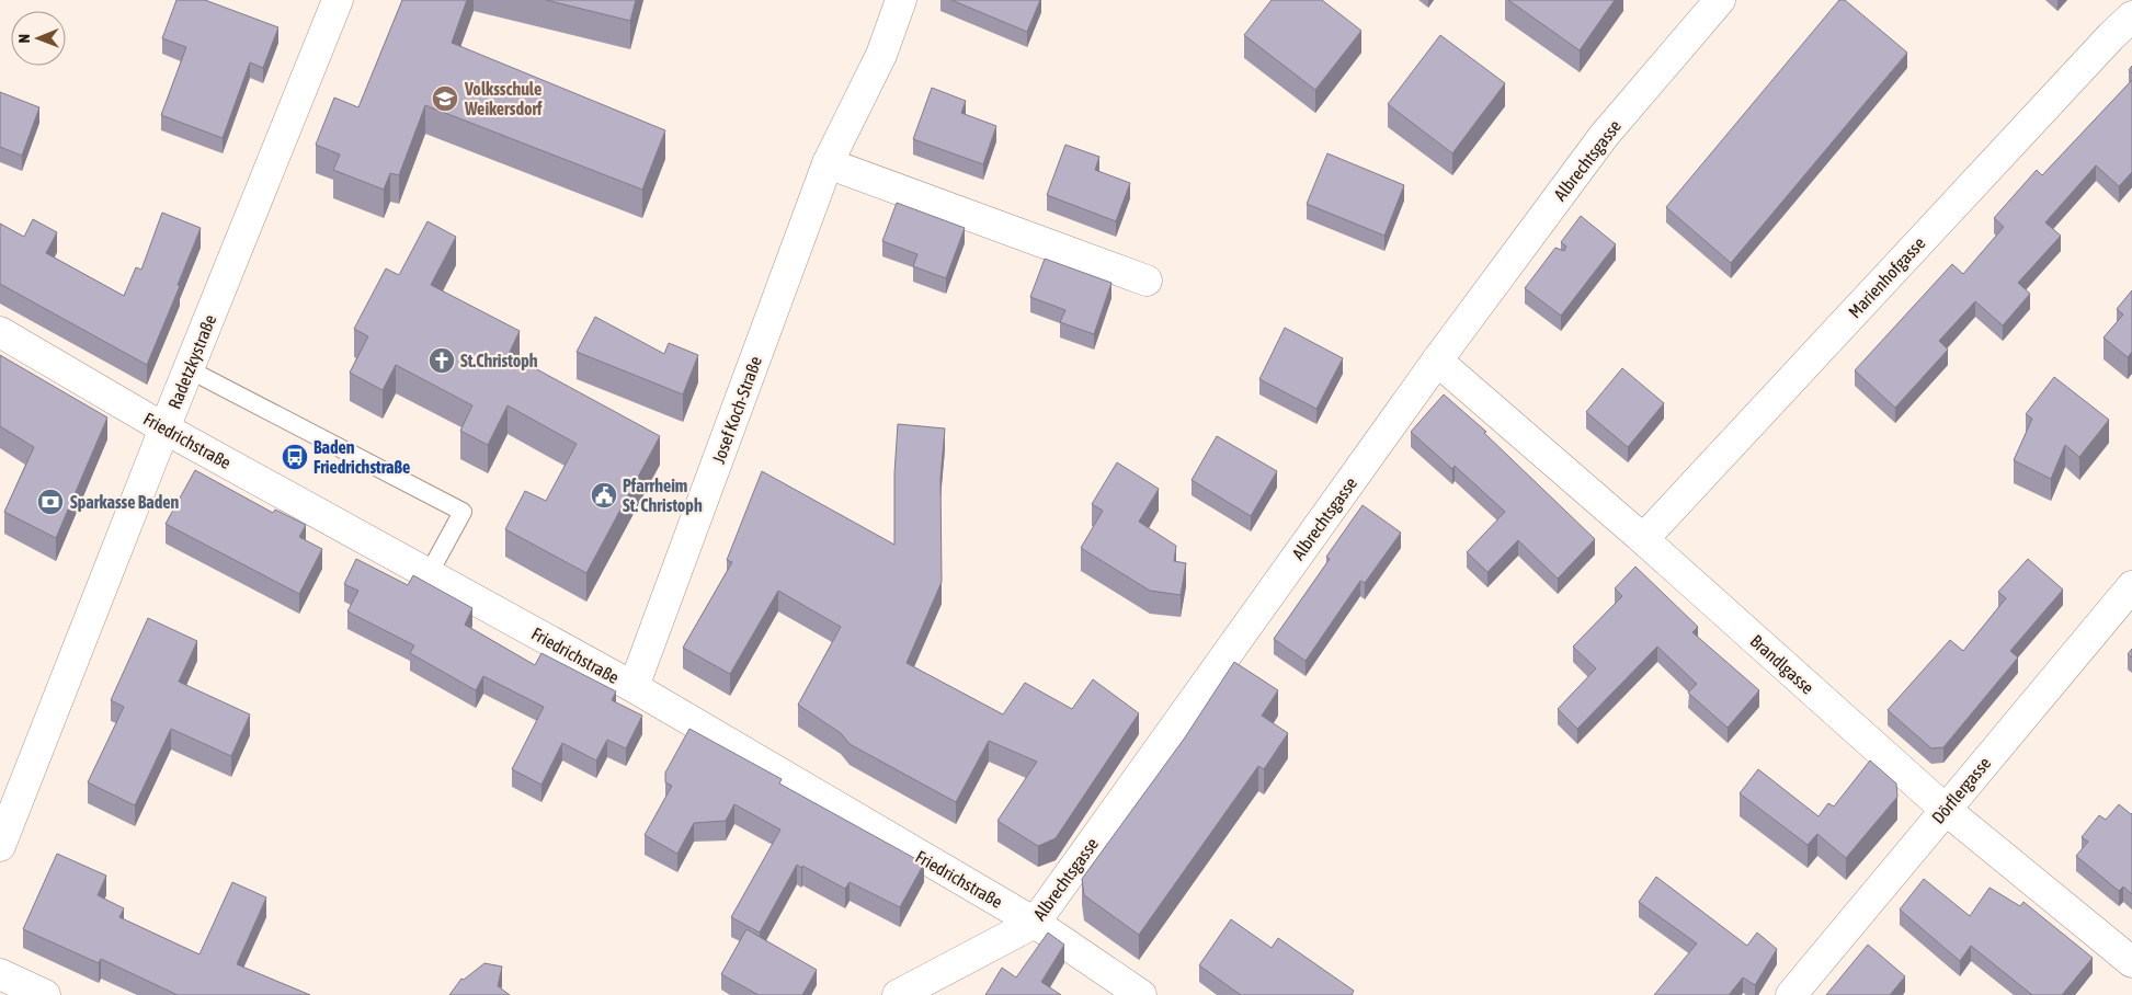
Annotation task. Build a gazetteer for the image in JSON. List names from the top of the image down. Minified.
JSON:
{"streets":{"street":["Albrechtsgasse","Marienhofgasse","Radetzkystraße","Josef Koch-Straße","Friedrichstraße","Brandlgasse","Dörflergasse"]},"crossings":[["Albrechtsgasse","Friedrichstraße"],["Albrechtsgasse","Brandlgasse"],["Marienhofgasse","Brandlgasse"],["Radetzkystraße","Friedrichstraße"],["Josef Koch-Straße","Friedrichstraße"],["Brandlgasse","Dörflergasse"]],"places":{"school or university":["Volksschule Weikersdorf"],"church":["St.Christoph"],"bus stop":["Baden Friedrichstraße"],"public building":["Pfarrheim St. Christoph"],"bank":["Sparkasse Baden"]},"north":"left"}
